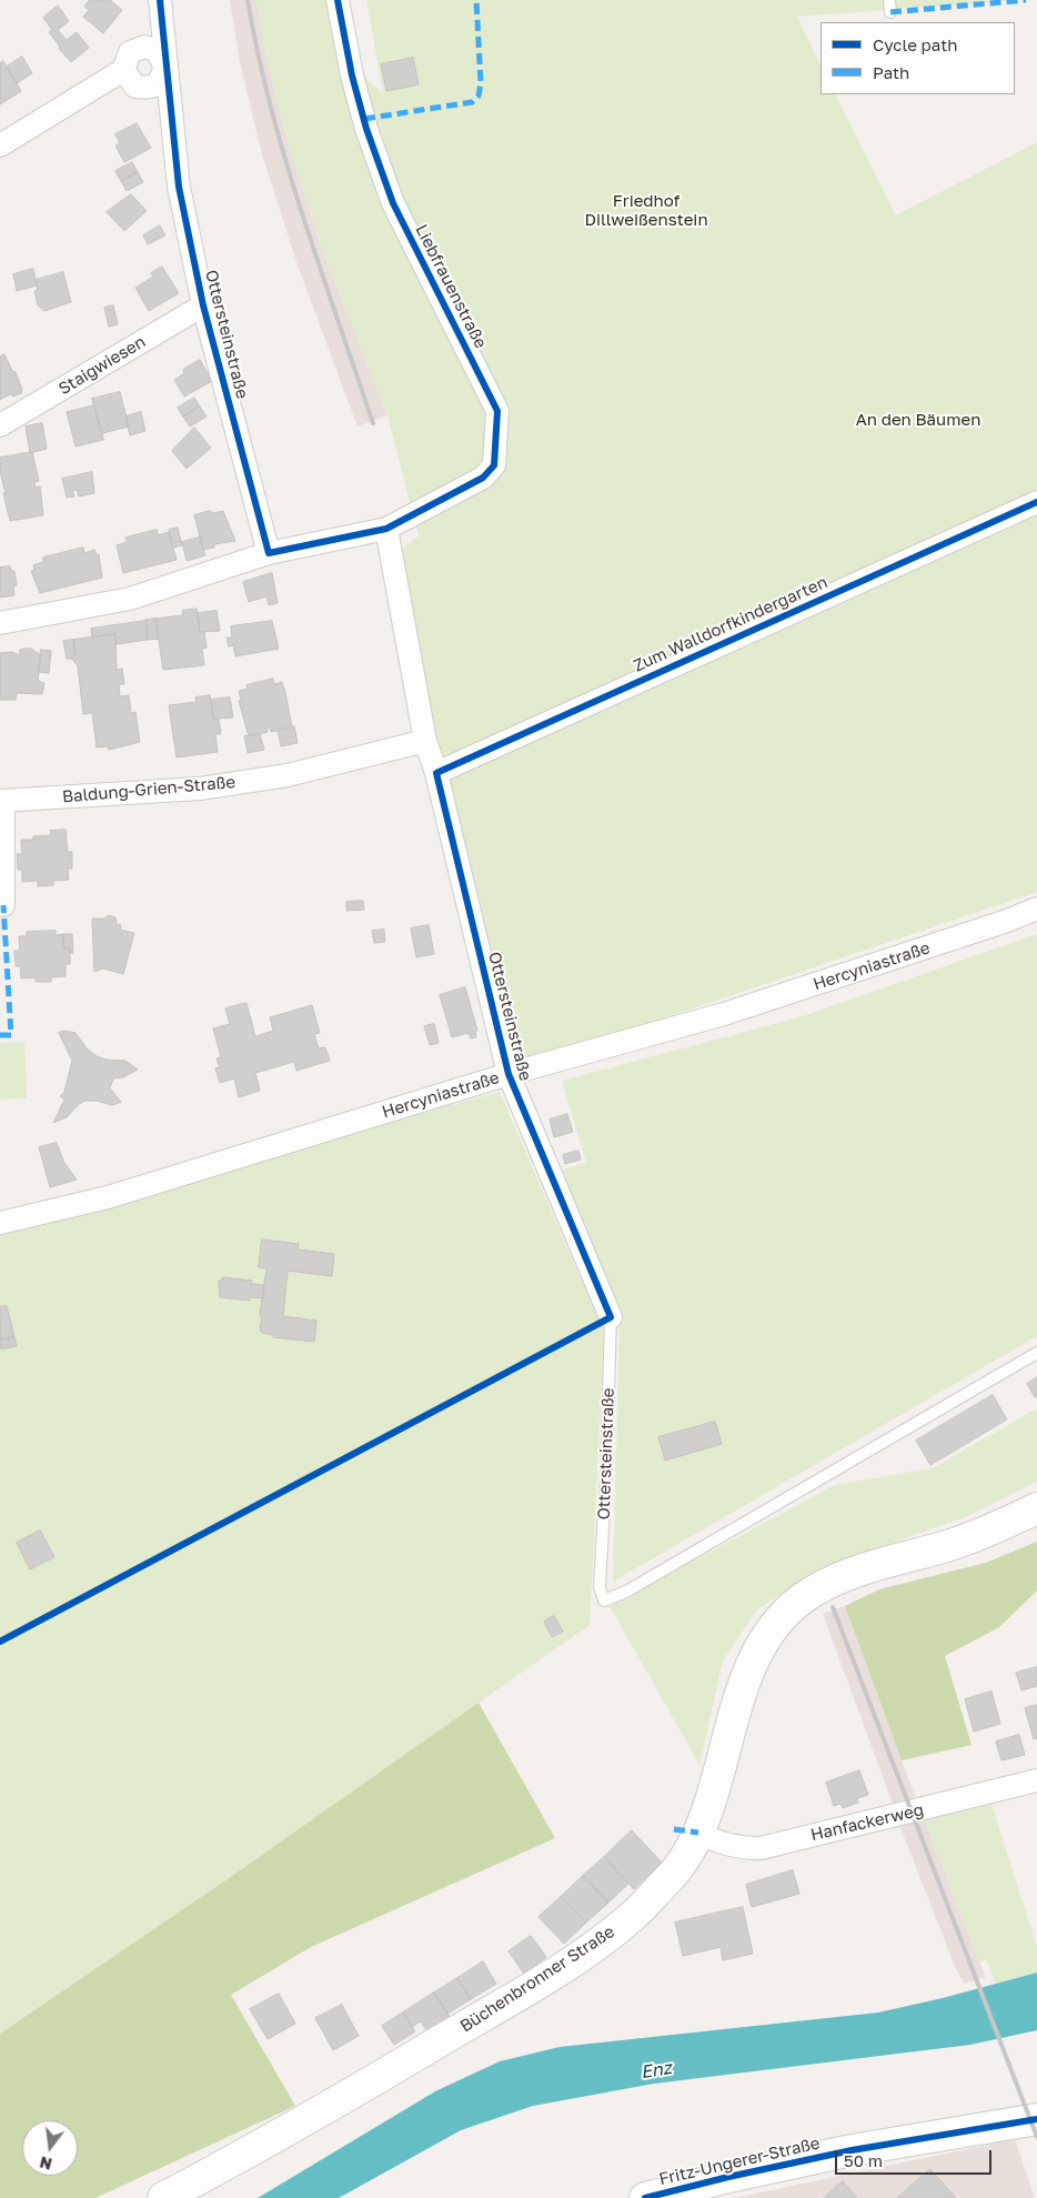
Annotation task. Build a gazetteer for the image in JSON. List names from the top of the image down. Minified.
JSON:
{"streets":{"main road":["Büchenbronner Straße","Fritz-Ungerer-Straße"],"street":["Liebfrauenstraße","Ottersteinstraße","Staigwiesen","Zum Walldorfkindergarten","Baldung-Grien-Straße","Hercyniastraße","Hanfackerweg"]},"crossings":[["Liebfrauenstraße","Ottersteinstraße"],["Ottersteinstraße","Staigwiesen"],["Ottersteinstraße","Zum Walldorfkindergarten"],["Ottersteinstraße","Baldung-Grien-Straße"],["Ottersteinstraße","Hercyniastraße"],["Hanfackerweg","Büchenbronner Straße"]],"water":["Enz"],"parks":["Friedhof Dillweißenstein","An den Bäumen"],"legend":["Cycle path","Path"],"scale_bar":"50 m","north":"bottom"}
